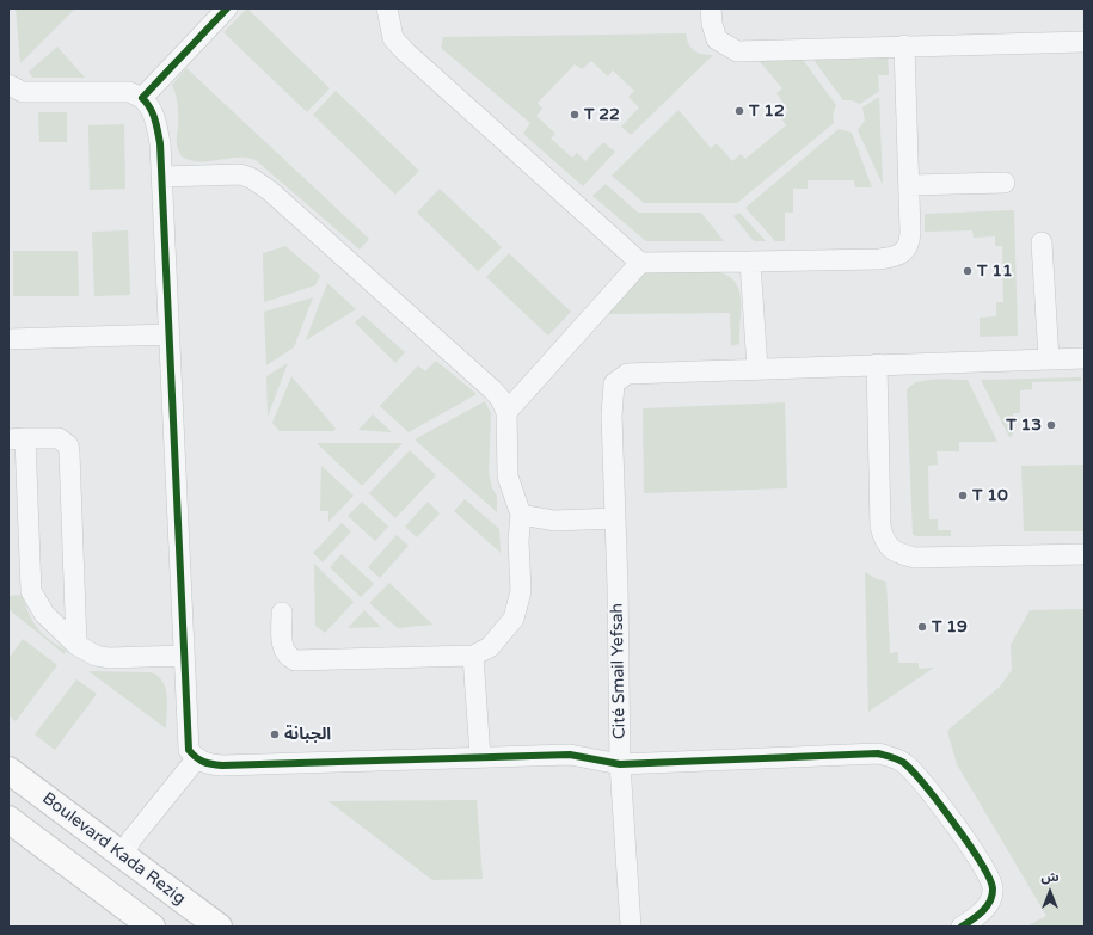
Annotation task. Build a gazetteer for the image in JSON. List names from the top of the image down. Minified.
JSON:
{"streets":{"main road":["Boulevard Kada Rezig"],"street":["Cité Smail Yefsah"]},"places":["T 12","T 22","T 11","T 13","T 10","T 19","الجبانة"],"north":"top"}
